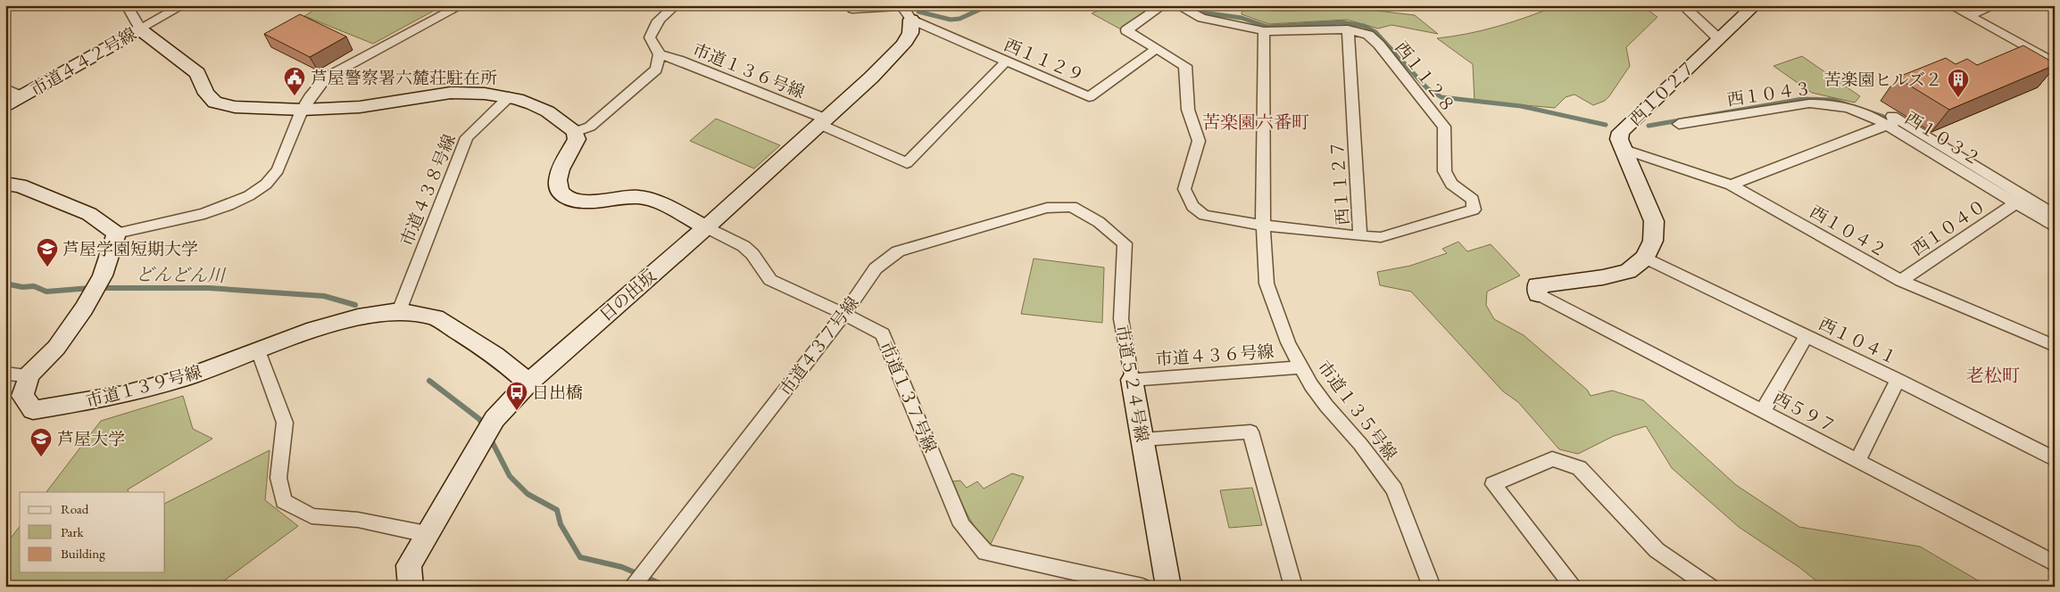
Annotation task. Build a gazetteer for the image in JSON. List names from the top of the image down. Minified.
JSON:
{"streets":{"street":["西１１２９","市道４４２号線","市道１３６号線","西１１２８","西１０２７","西１０４３","西１０３２","西１１２７","市道４３８号線","西１０４０","西１０４２","日の出坂","西１０４１","市道４３７号線","市道４３６号線","市道５２４号線","市道１３９号線","市道１３７号線","市道１３５号線","西５９７"]},"crossings":[["西１１２９","市道１３６号線"],["西１１２９","日の出坂"],["市道１３６号線","日の出坂"],["西１１２８","西１１２７"],["西１１２８","市道１３５号線"],["西１０２７","西１０４２"],["西１０２７","西１０４１"],["西１０４３","西１０３２"],["西１０３２","西１０４０"],["西１０３２","西１０４２"],["西１１２７","市道１３５号線"],["市道４３８号線","市道１３９号線"],["西１０４０","西１０４２"],["日の出坂","市道１３９号線"],["日の出坂","市道１３７号線"],["市道４３７号線","市道５２４号線"],["市道４３７号線","市道１３７号線"],["市道４３６号線","市道５２４号線"],["市道４３６号線","市道１３５号線"]],"districts":["苦楽園六番町","老松町"],"water":["どんどん川"],"places":{"public building":["芦屋警察署六麓荘駐在所"],"building":["苦楽園ヒルズ２"],"school or university":["芦屋学園短期大学","芦屋大学"],"bus stop":["日出橋"]},"legend":["Road","Park","Building"]}
